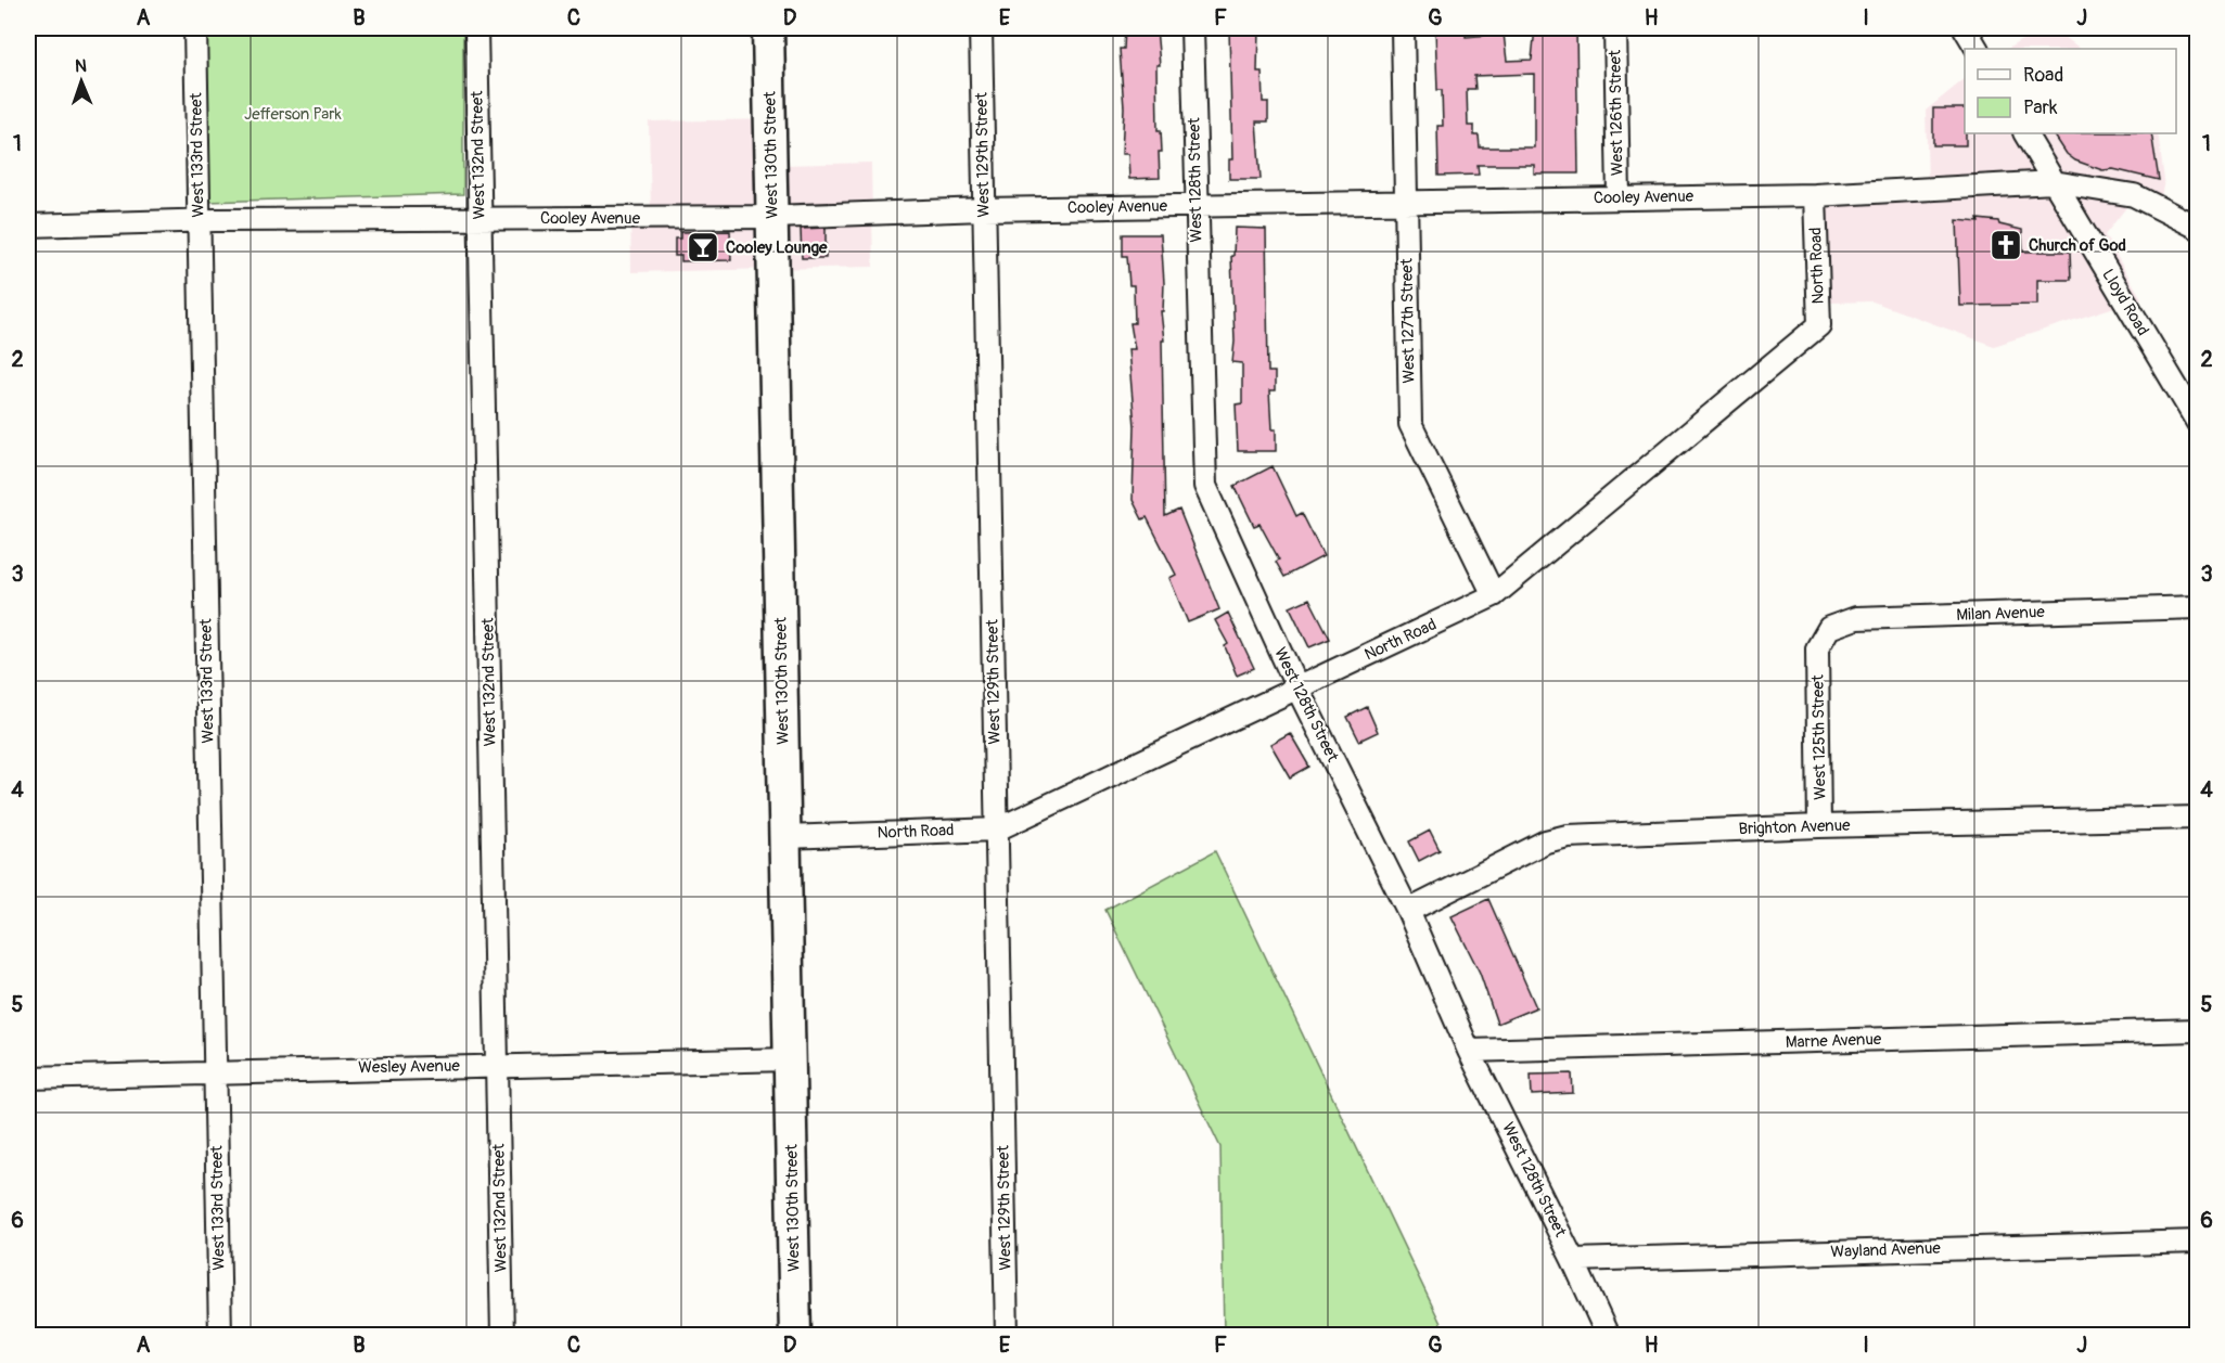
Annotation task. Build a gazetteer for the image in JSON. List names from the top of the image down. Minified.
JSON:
{"streets":{"main road":["West 130th Street"],"street":["West 126th Street","West 133rd Street","West 132nd Street","West 129th Street","West 128th Street","Cooley Avenue","North Road","Lloyd Road","West 127th Street","Milan Avenue","West 125th Street","Brighton Avenue","Marne Avenue","Wesley Avenue","Wayland Avenue"]},"crossings":[["West 126th Street","Cooley Avenue"],["West 133rd Street","Cooley Avenue"],["West 133rd Street","Wesley Avenue"],["West 132nd Street","Cooley Avenue"],["West 132nd Street","Wesley Avenue"],["West 130th Street","Cooley Avenue"],["West 130th Street","North Road"],["West 130th Street","Wesley Avenue"],["West 129th Street","Cooley Avenue"],["West 129th Street","North Road"],["West 128th Street","Cooley Avenue"],["West 128th Street","North Road"],["West 128th Street","Brighton Avenue"],["West 128th Street","Marne Avenue"],["West 128th Street","Wayland Avenue"],["Cooley Avenue","North Road"],["Cooley Avenue","Lloyd Road"],["Cooley Avenue","West 127th Street"],["North Road","West 127th Street"],["Milan Avenue","West 125th Street"],["West 125th Street","Brighton Avenue"]],"parks":["Jefferson Park"],"places":{"church":["Church of God"],"bar":["Cooley Lounge"]},"legend":["Road","Park"],"north":"top","grid":{"columns":["A","B","C","D","E","F","G","H","I","J"],"rows":["1","2","3","4","5","6"]}}
